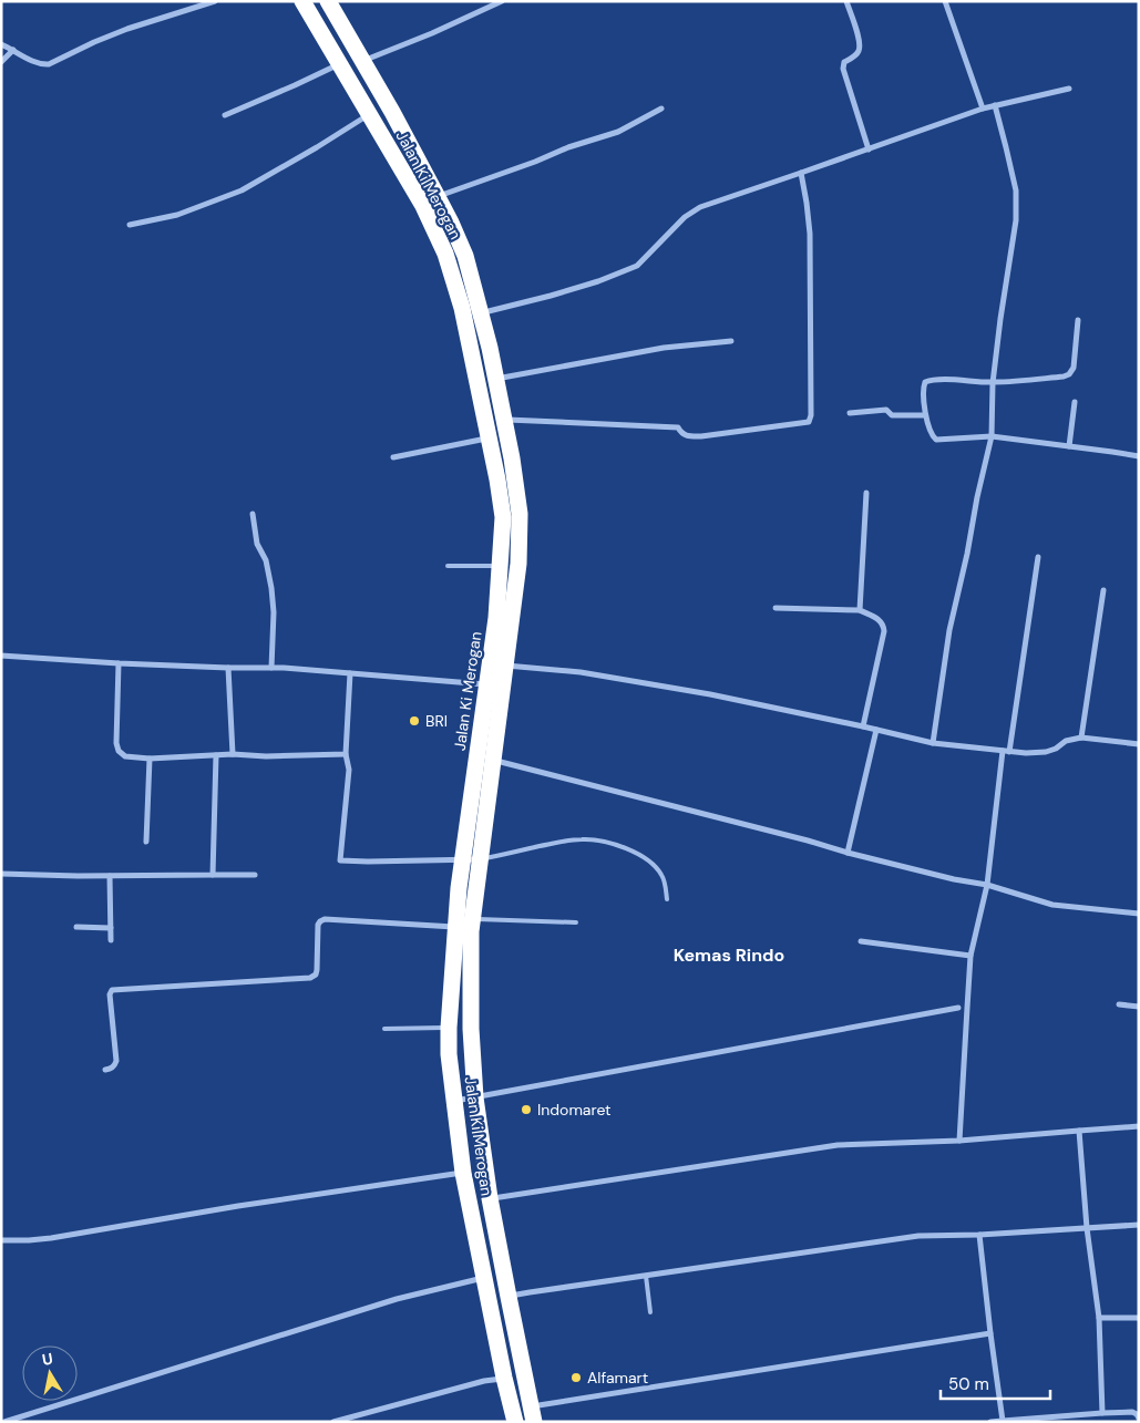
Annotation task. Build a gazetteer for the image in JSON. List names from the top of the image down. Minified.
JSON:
{"streets":{"highway":["Jalan Ki Merogan"]},"districts":["Kemas Rindo"],"places":["BRI","Indomaret","Alfamart"],"scale_bar":"50 m","north":"top"}
